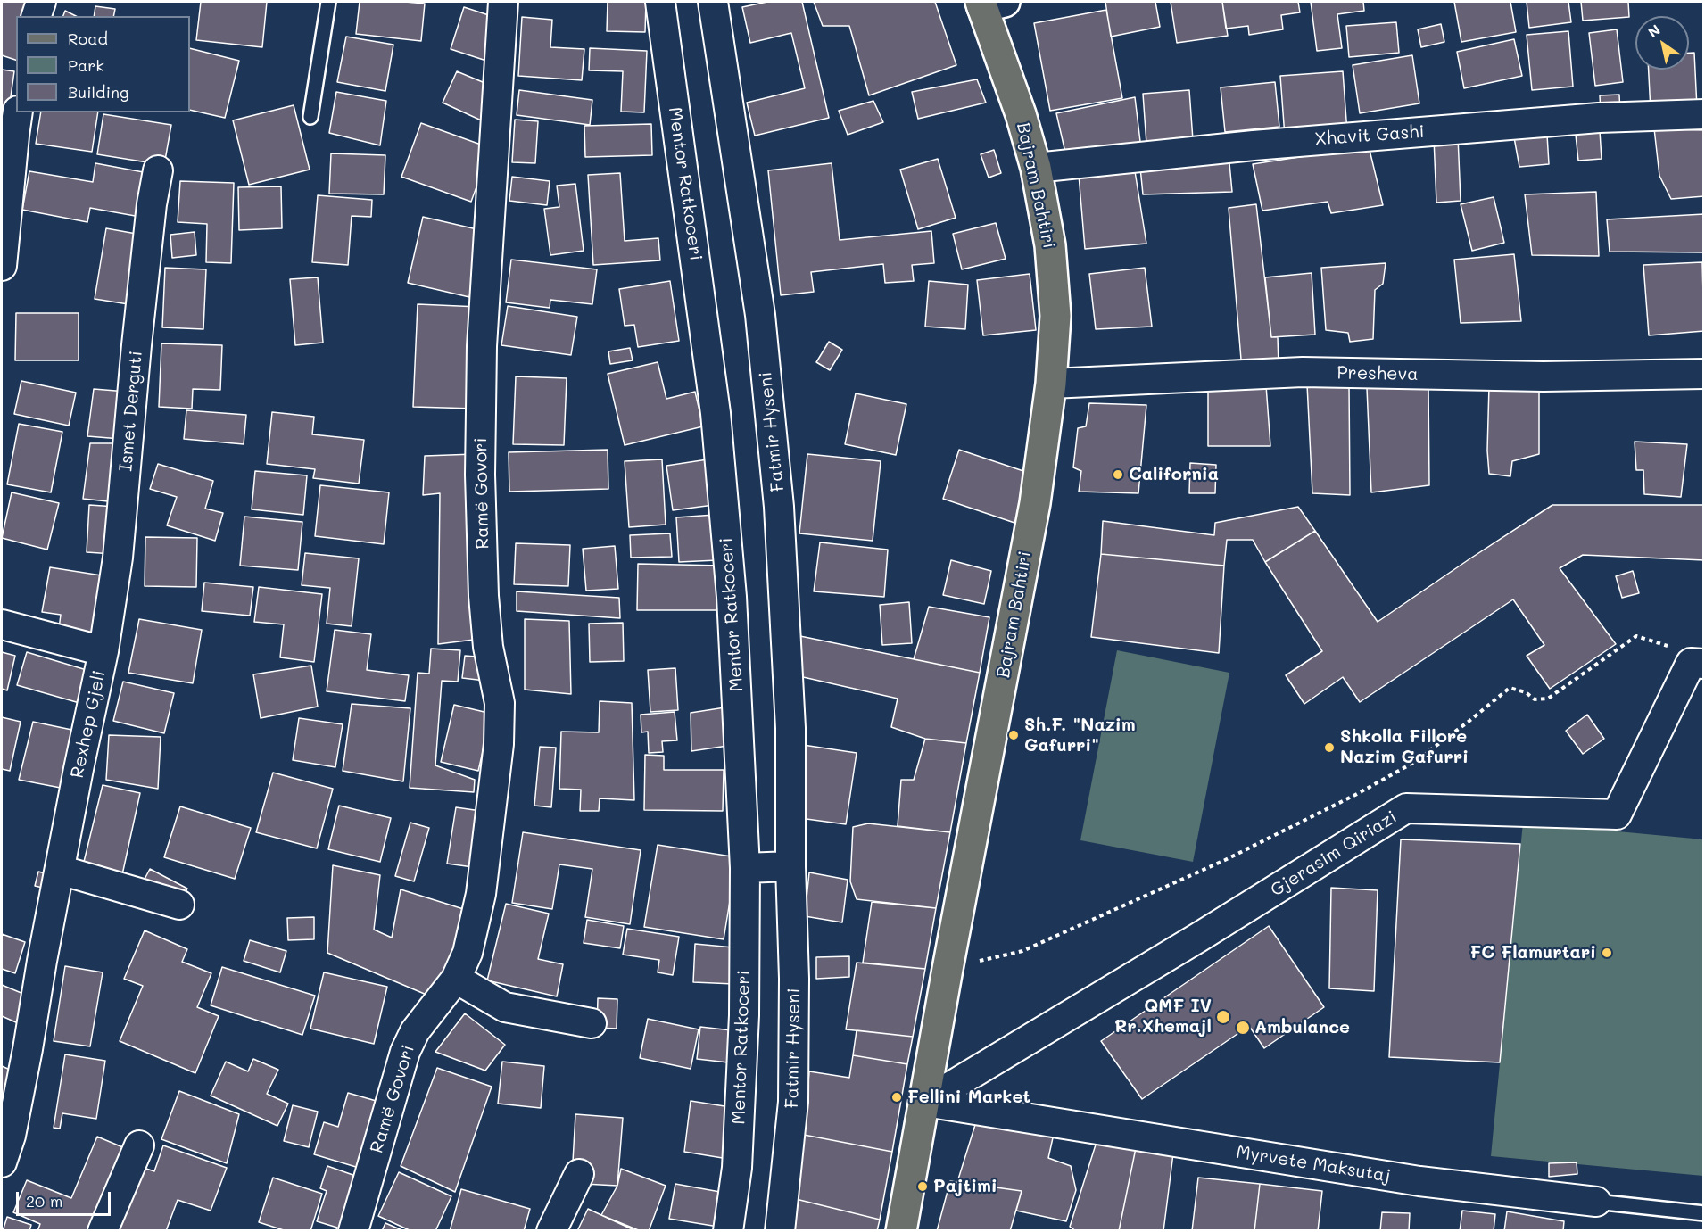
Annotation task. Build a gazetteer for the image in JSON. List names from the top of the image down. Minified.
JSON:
{"streets":{"main road":["Bajram Bahtiri"],"street":["Xhavit Gashi","Mentor Ratkoceri","Presheva","Ismet Derguti","Fatmir Hyseni","Ramë Govori","Rexhep Gjeli","Gjerasim Qiriazi","Myrvete Maksutaj"]},"crossings":[["Xhavit Gashi","Bajram Bahtiri"],["Bajram Bahtiri","Presheva"],["Bajram Bahtiri","Gjerasim Qiriazi"],["Bajram Bahtiri","Myrvete Maksutaj"],["Ismet Derguti","Rexhep Gjeli"],["Gjerasim Qiriazi","Myrvete Maksutaj"]],"places":["California","Sh.F. \"Nazim Gafurri\"","Shkolla Fillore Nazim Gafurri","FC Flamurtari","QMF IV Rr.Xhemajl","Ambulance","Fellini Market","Pajtimi"],"legend":["Road","Park","Building"],"scale_bar":"20 m","north":"top left"}
